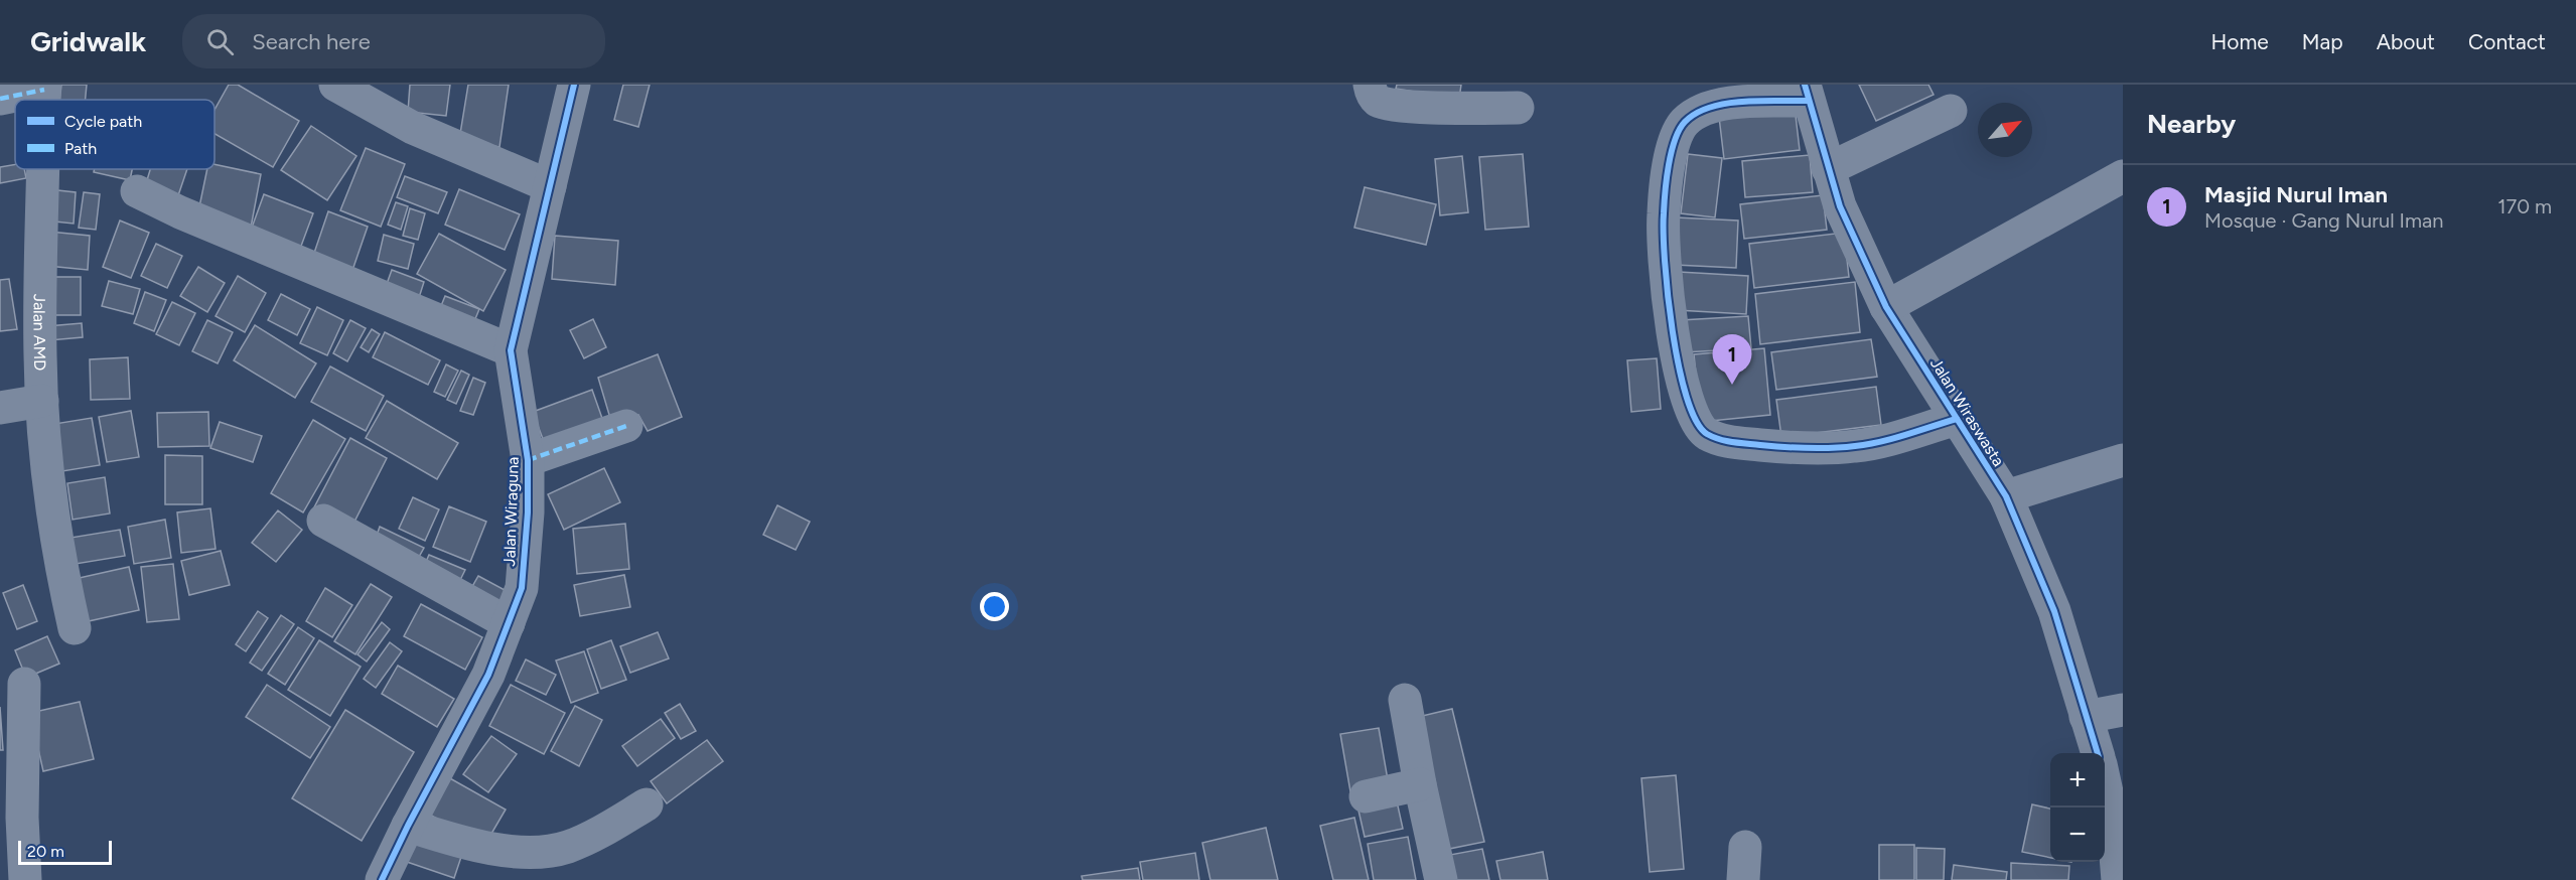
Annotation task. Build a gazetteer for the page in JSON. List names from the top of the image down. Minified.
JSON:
{"streets":{"street":["Jalan AMD","Jalan Wiraswasta","Jalan Wiraguna"]},"legend":["Cycle path","Path"],"scale_bar":"20 m","north":"top right","page":{"header":"Gridwalk","search":"Search here","nav":["Home","Map","About","Contact"],"heading":"Nearby","list":[{"mark":"1","name":"Masjid Nurul Iman","note":"Mosque · Gang Nurul Iman","value":"170 m"}],"pins":"1","map_buttons":["+","−"],"scale":"20 m"}}
